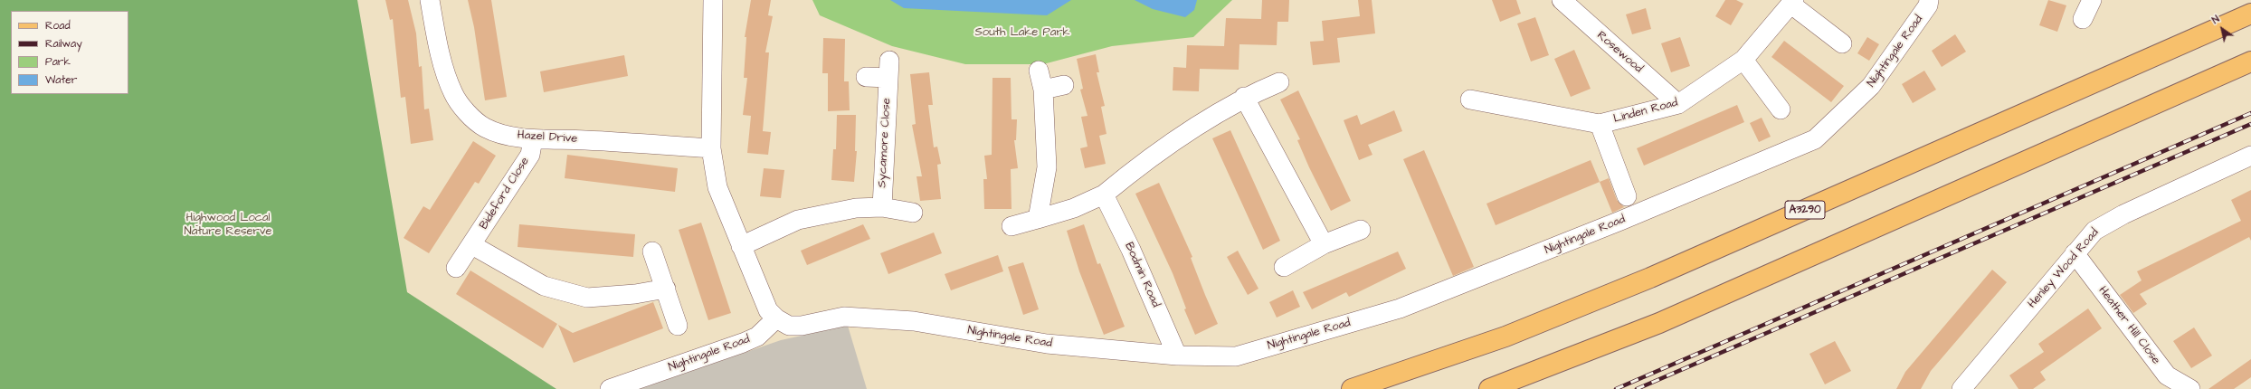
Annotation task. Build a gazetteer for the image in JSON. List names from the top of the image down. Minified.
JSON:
{"streets":{"main road":["A3290"],"street":["Nightingale Road","Rosewood","Linden Road","Hazel Drive","Sycamore Close","Bideford Close","Henley Wood Road","Bodmin Road","Heather Hill Close"]},"crossings":[["Nightingale Road","Bodmin Road"],["Rosewood","Linden Road"],["Hazel Drive","Bideford Close"],["Henley Wood Road","Heather Hill Close"]],"parks":["South Lake Park","Highwood Local Nature Reserve"],"legend":["Road","Railway","Park","Water"],"north":"top left"}
